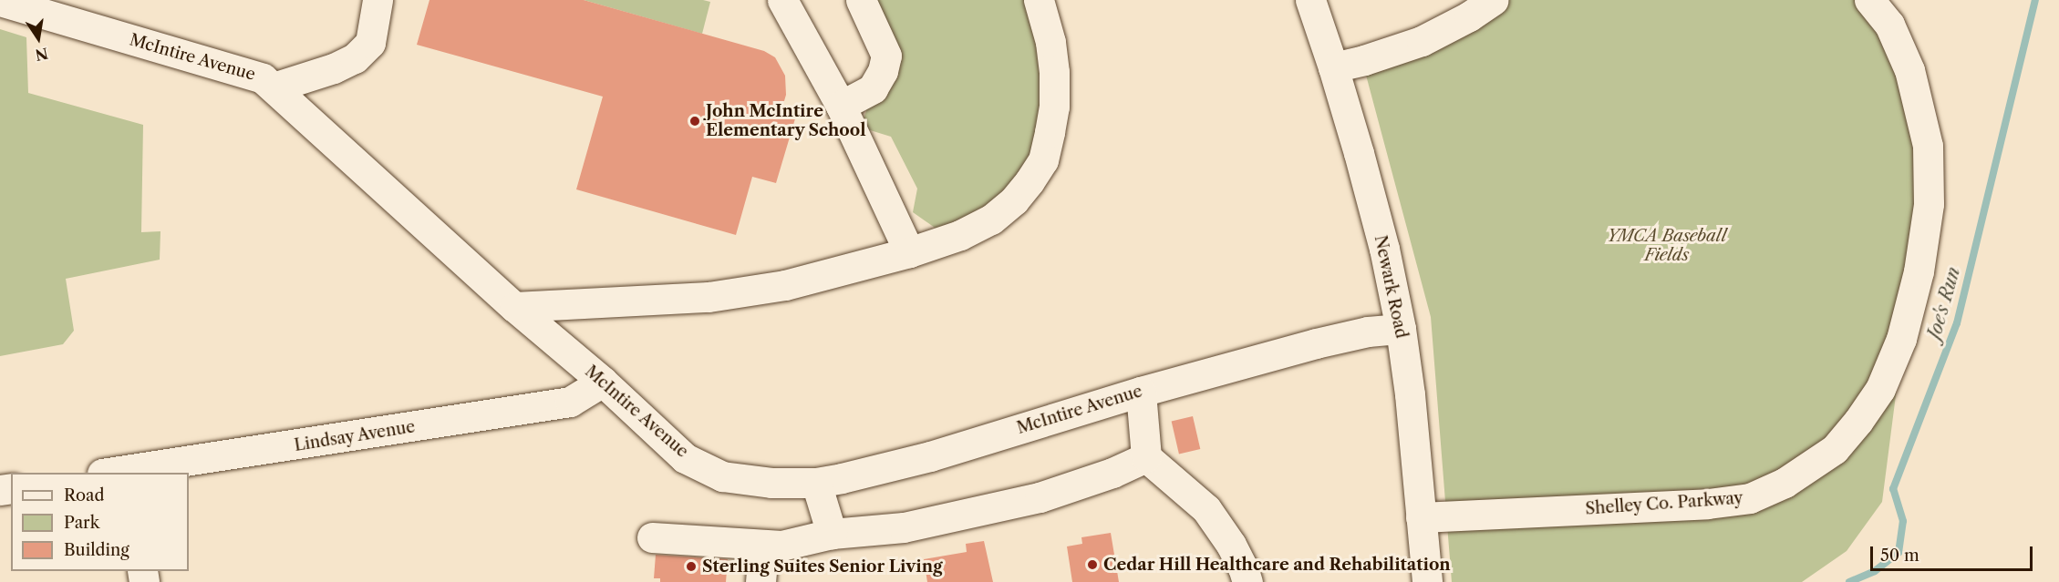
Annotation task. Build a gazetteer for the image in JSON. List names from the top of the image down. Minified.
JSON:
{"streets":{"street":["McIntire Avenue","Newark Road","Lindsay Avenue","Shelley Co. Parkway"]},"crossings":[["McIntire Avenue","Newark Road"],["McIntire Avenue","Lindsay Avenue"],["Newark Road","Shelley Co. Parkway"]],"water":["Joe's Run"],"parks":["YMCA Baseball Fields"],"places":["John McIntire Elementary School","Cedar Hill Healthcare and Rehabilitation","Sterling Suites Senior Living"],"legend":["Road","Park","Building"],"scale_bar":"50 m","north":"bottom"}
